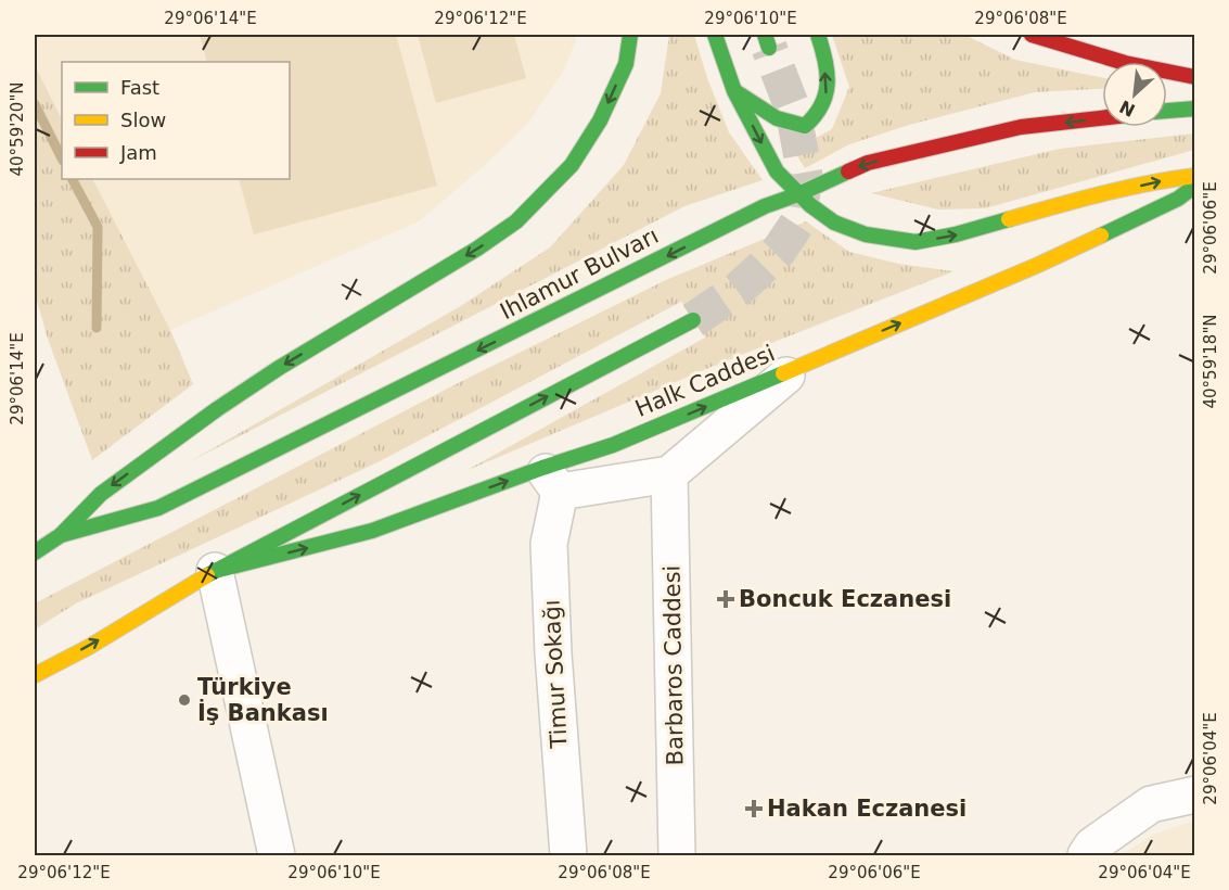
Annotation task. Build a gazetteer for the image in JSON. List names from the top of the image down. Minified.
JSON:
{"streets":{"main road":["Ihlamur Bulvarı","Halk Caddesi"],"street":["Barbaros Caddesi","Timur Sokağı"]},"crossings":[["Halk Caddesi","Timur Sokağı"]],"places":{"health":["Boncuk Eczanesi","Hakan Eczanesi"],"other":["Türkiye İş Bankası"]},"legend":["Fast","Slow","Jam"],"north":"bottom left","coordinates":["29°06'14\"E","29°06'12\"E","29°06'10\"E","29°06'08\"E","40°59'20\"N","29°06'06\"E","40°59'18\"N","29°06'04\"E"]}
